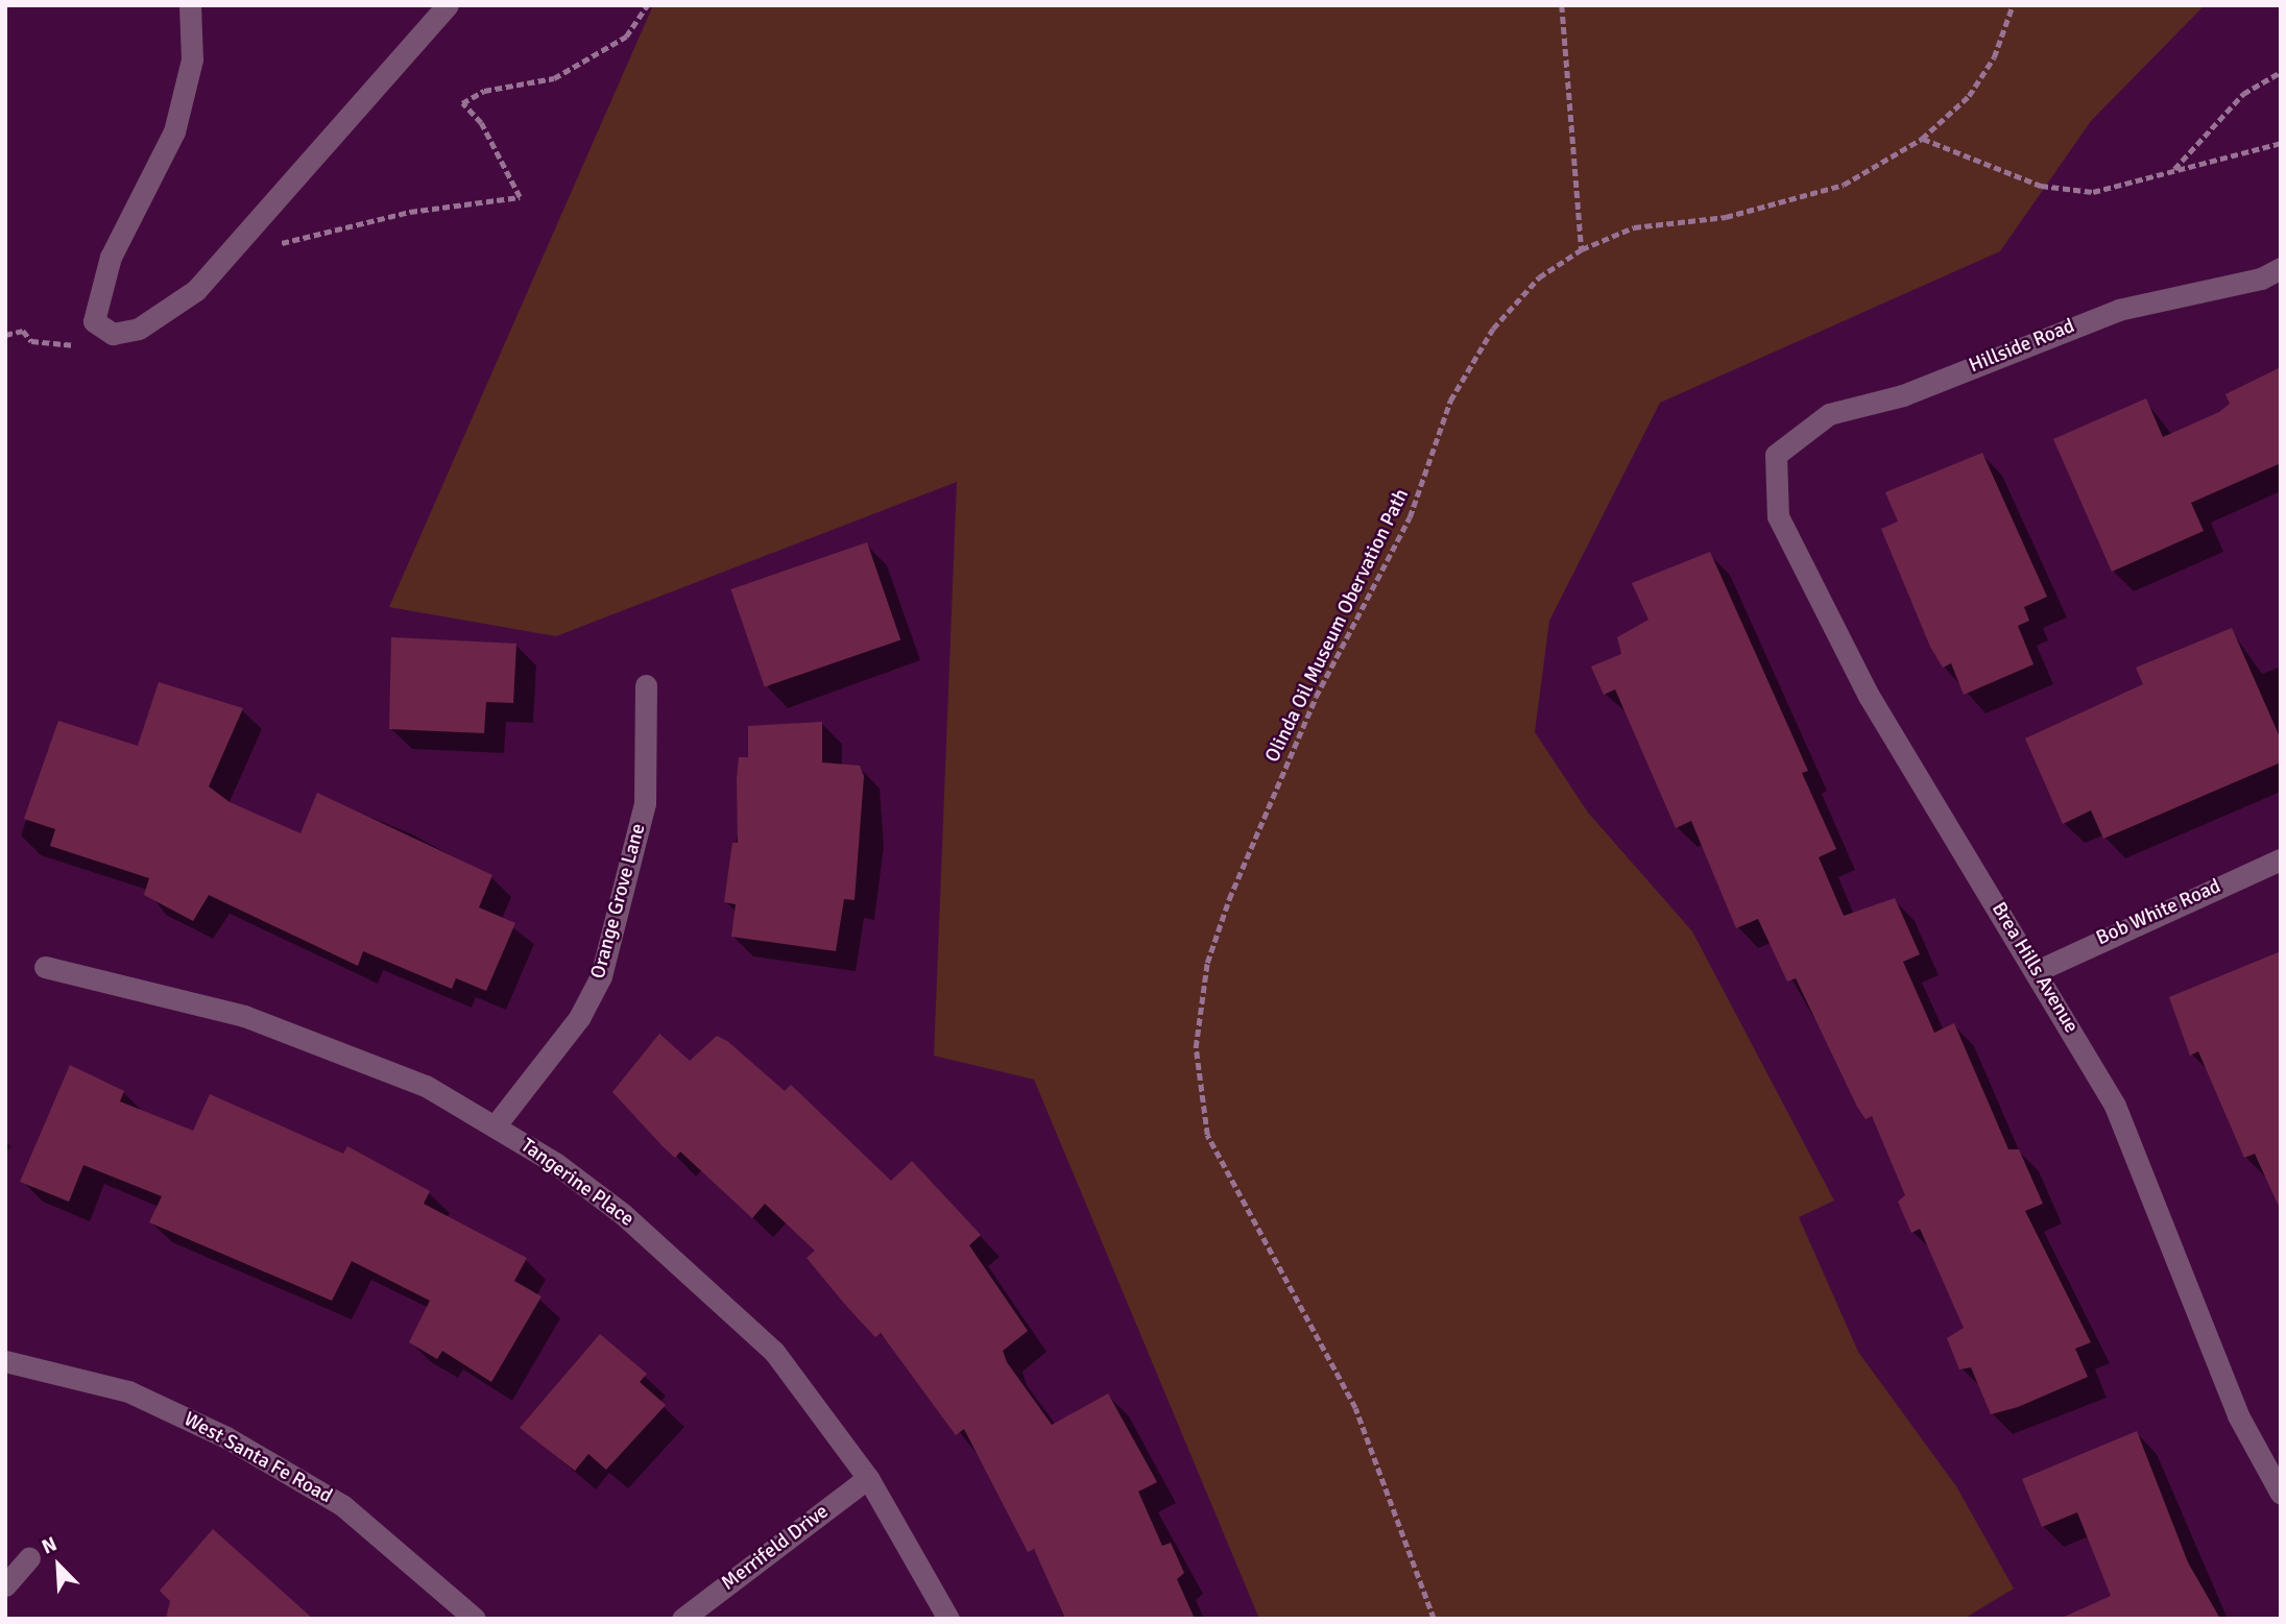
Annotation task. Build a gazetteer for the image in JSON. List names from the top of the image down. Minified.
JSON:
{"streets":{"street":["Hillside Road","Orange Grove Lane","Bob White Road","Brea Hills Avenue","Tangerine Place","West Santa Fe Road","Merrifeld Drive"],"path":["Olinda Oil Museum Obervation Path"]},"crossings":[["Hillside Road","Brea Hills Avenue"],["Orange Grove Lane","Tangerine Place"],["Bob White Road","Brea Hills Avenue"],["Tangerine Place","Merrifeld Drive"]],"north":"top left"}
